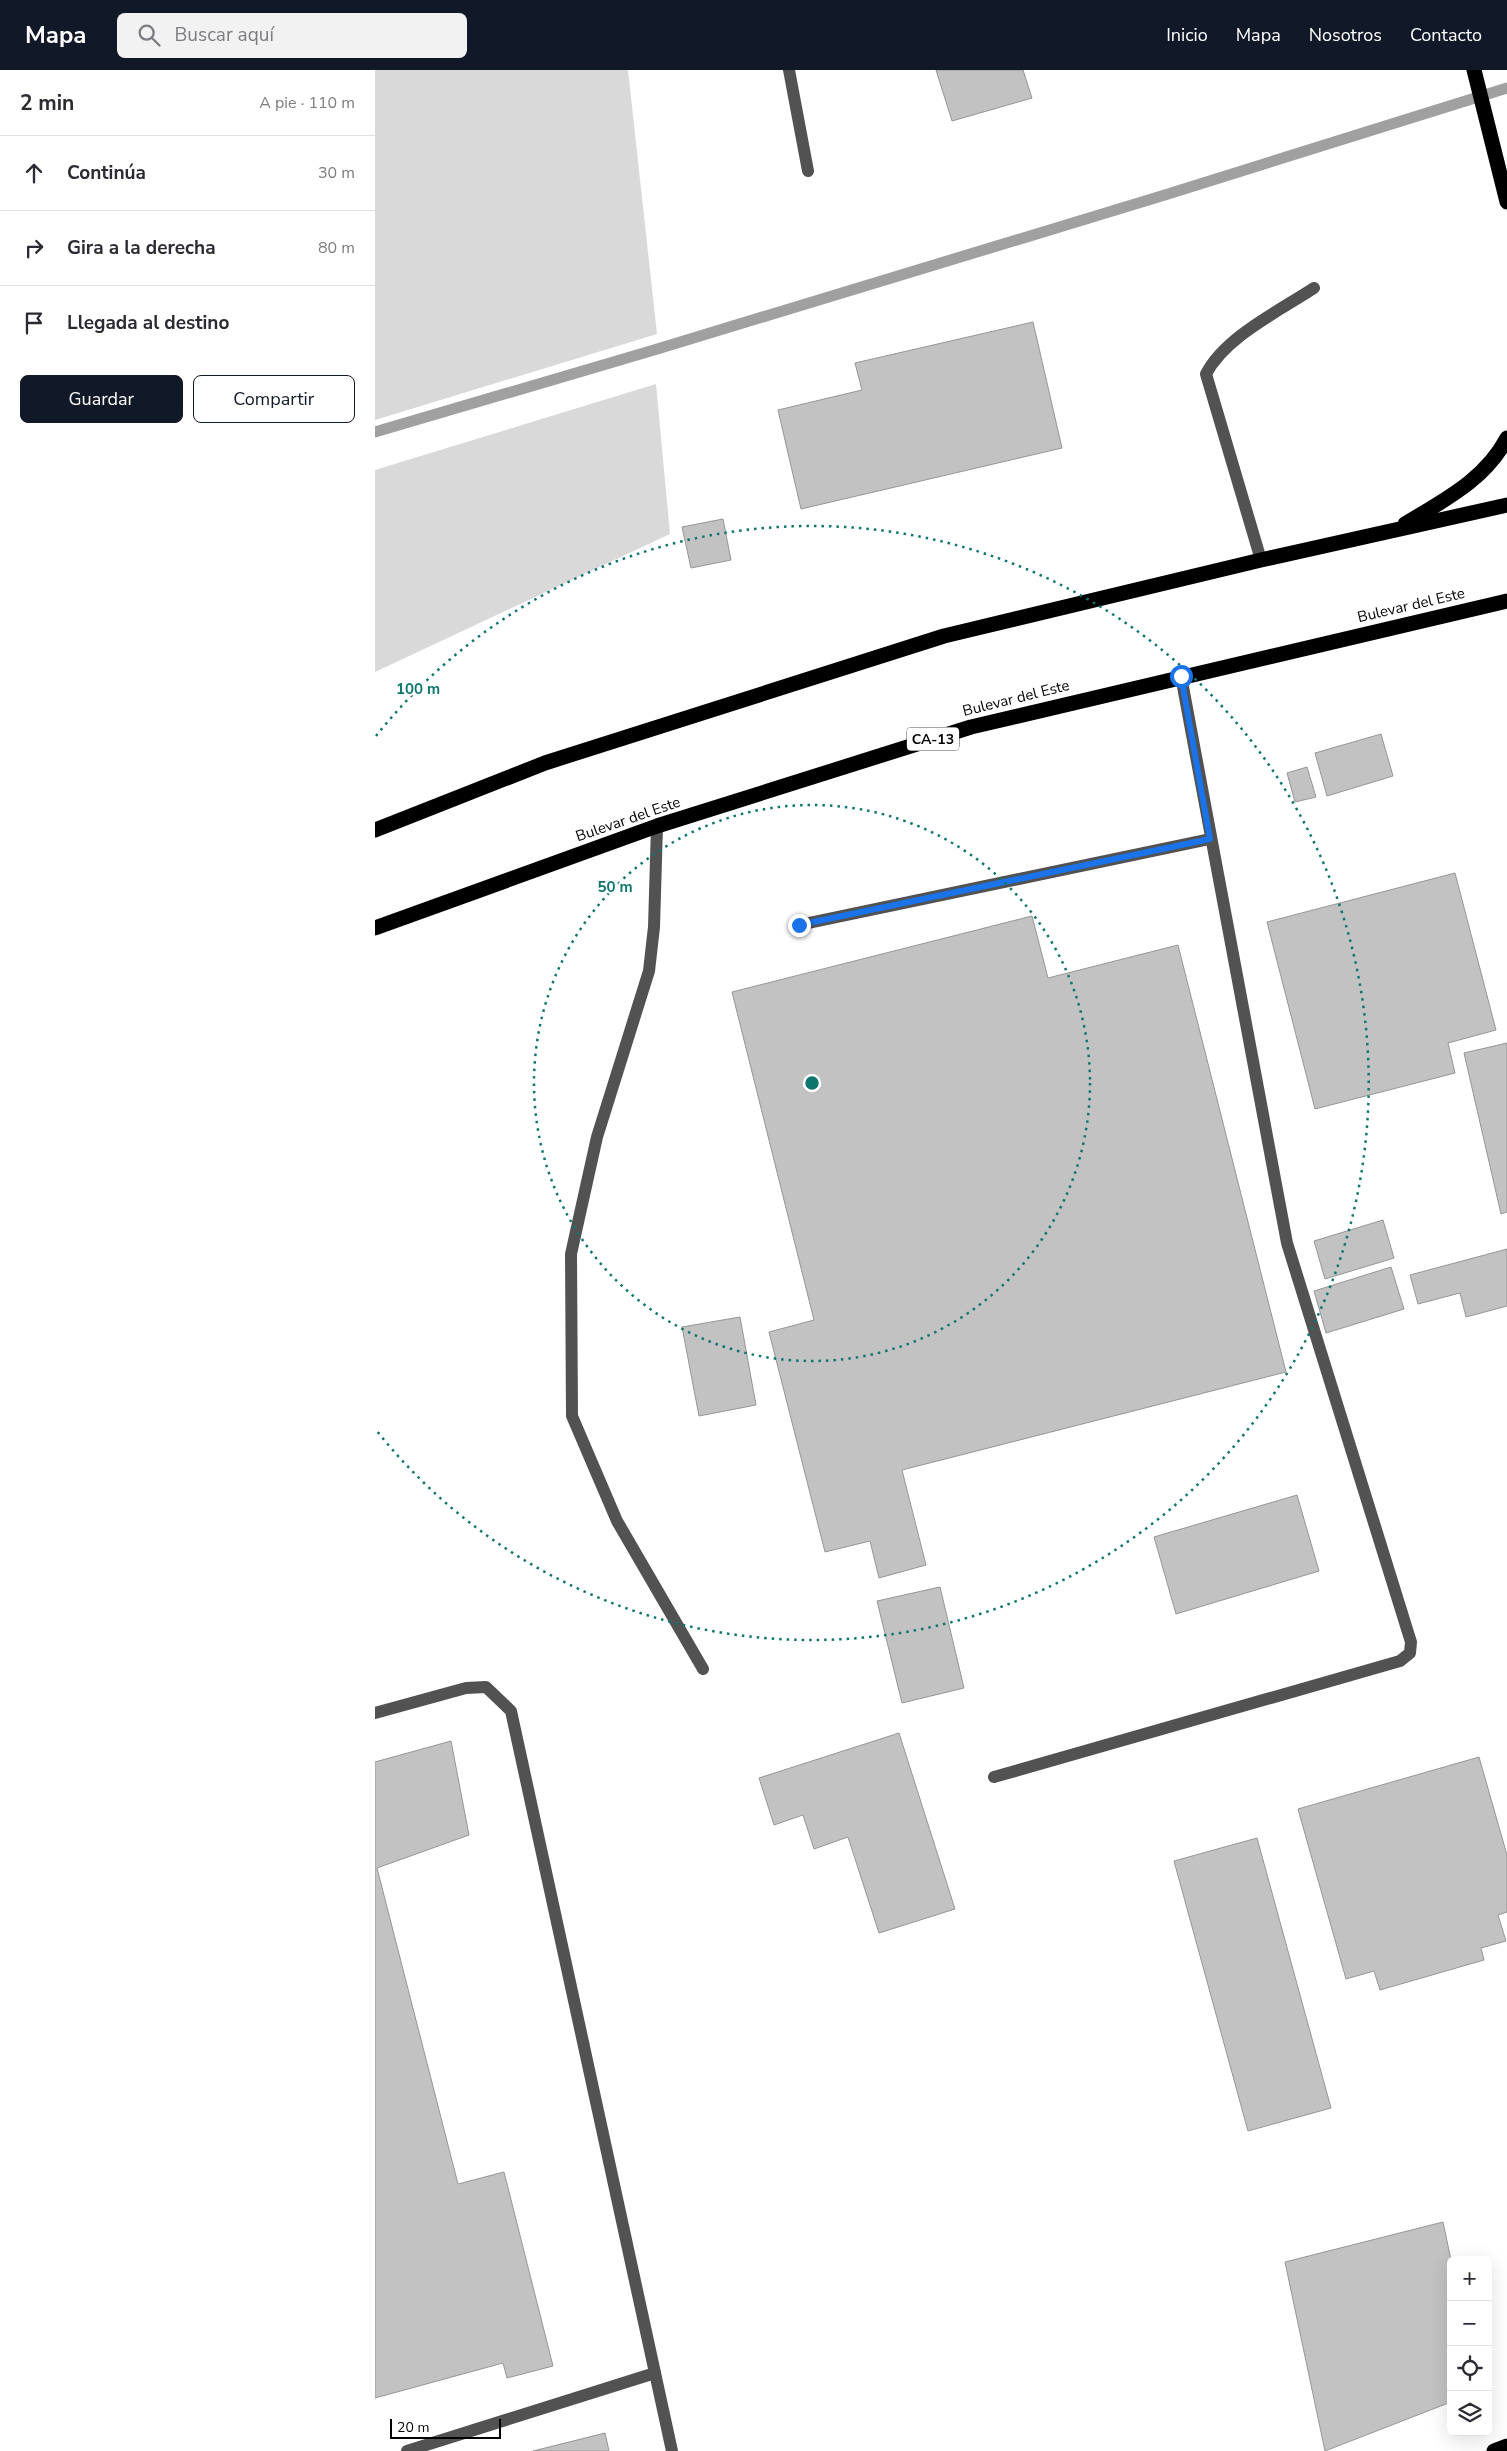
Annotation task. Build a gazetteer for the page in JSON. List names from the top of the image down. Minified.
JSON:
{"streets":{"highway":["Bulevar del Este","CA-13"]},"scale_bar":"20 m","page":{"header":"Mapa","search":"Buscar aquí","nav":["Inicio","Mapa","Nosotros","Contacto"],"heading":["2 min","A pie · 110 m"],"list":[["Continúa","30 m"],["Gira a la derecha","80 m"],"Llegada al destino"],"buttons":["Guardar","Compartir"],"map_buttons":["+","−"],"scale":"20 m"},"rings":["100 m","50 m"]}
